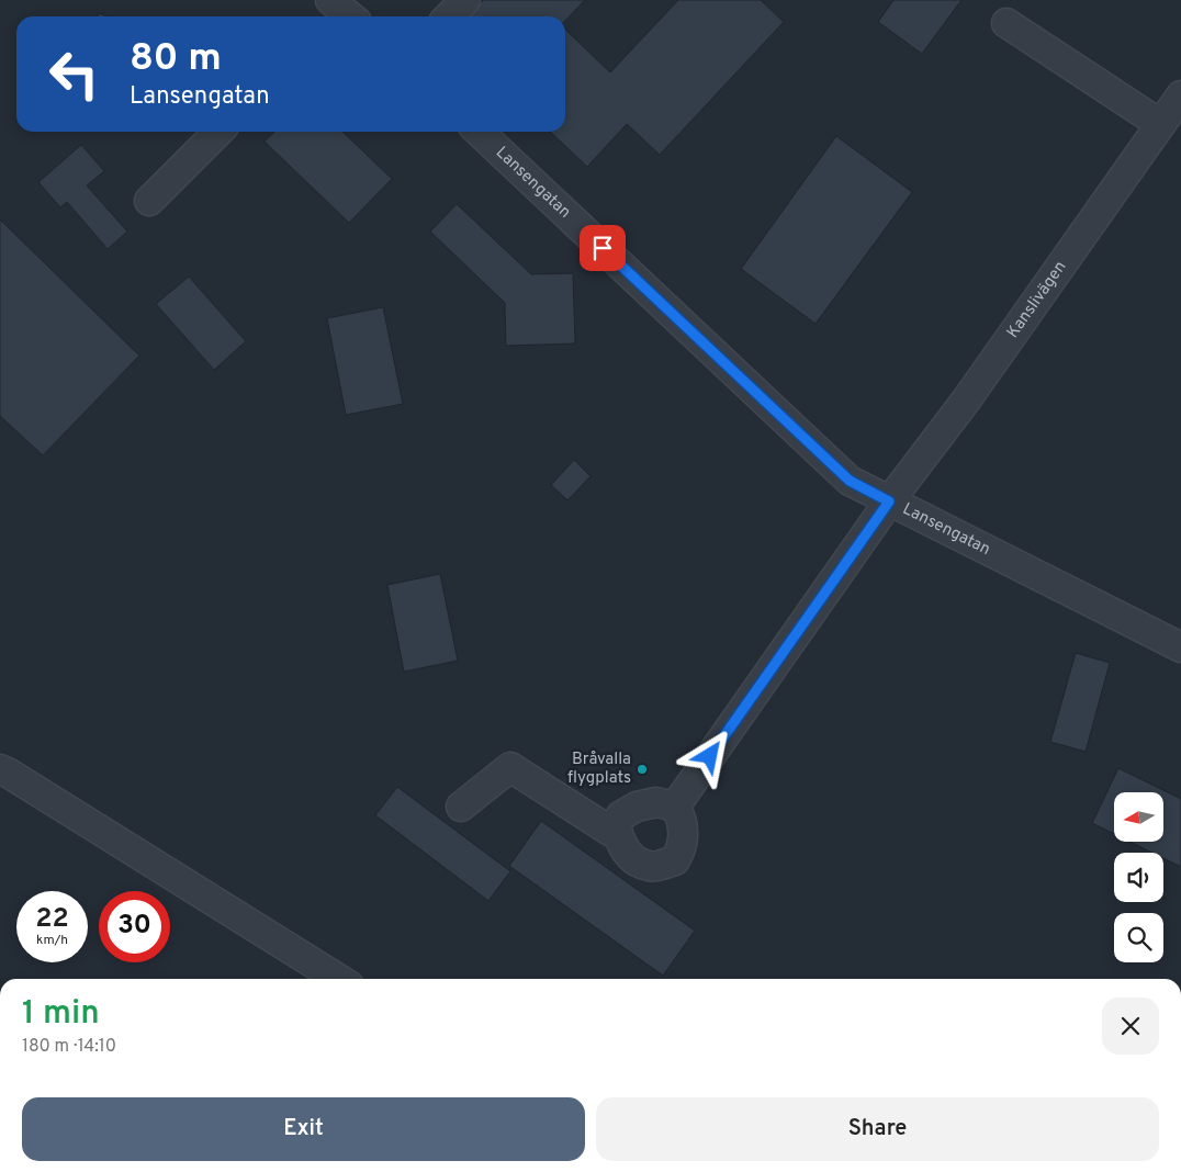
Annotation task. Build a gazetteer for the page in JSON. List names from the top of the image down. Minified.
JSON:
{"streets":{"street":["Lansengatan","Kanslivägen"]},"crossings":[["Lansengatan","Kanslivägen"]],"places":["Bråvalla flygplats"],"north":"left","page":{"turn":["80 m","Lansengatan"],"speed":"22 km/h","limit":"30","heading":["1 min","180 m · 14:10"],"buttons":["Exit","Share"]}}
